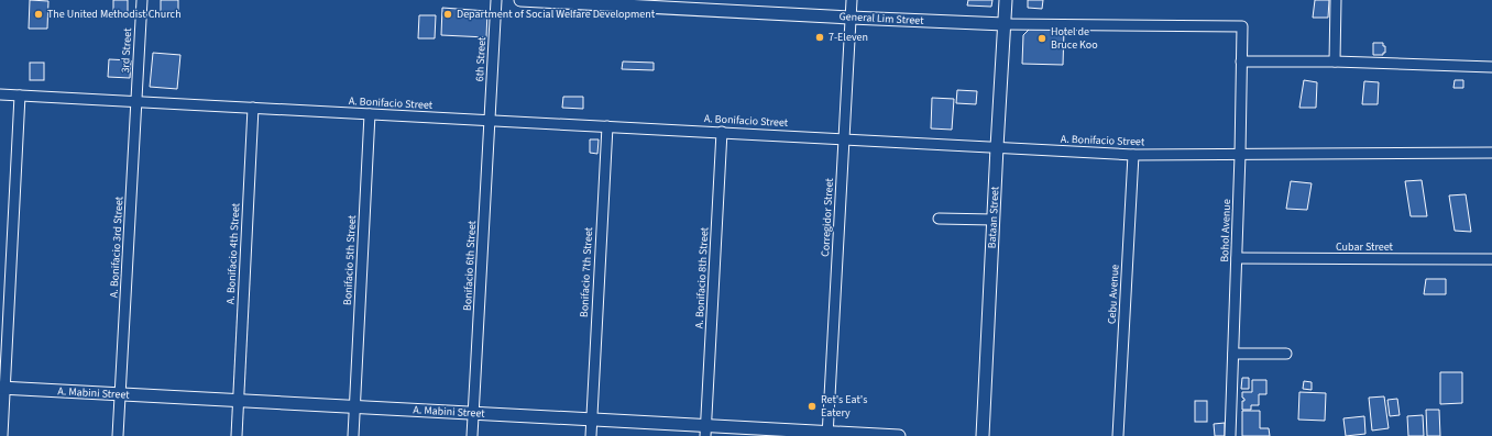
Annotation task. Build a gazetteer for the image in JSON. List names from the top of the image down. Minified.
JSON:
{"streets":{"street":["General Lim Street","3rd Street","6th Street","A. Bonifacio Street","Corregidor Street","Bataan Street","Bohol Avenue","A. Bonifacio 3rd Street","Cubar Street","A. Bonifacio 4th Street","Bonifacio 5th Street","Bonifacio 6th Street","Bonifacio 7th Street","A. Bonifacio 8th Street","Cebu Avenue","A. Mabini Street"]},"crossings":[["General Lim Street","Corregidor Street"],["General Lim Street","Bataan Street"],["General Lim Street","Bohol Avenue"],["3rd Street","A. Bonifacio Street"],["3rd Street","A. Bonifacio 3rd Street"],["6th Street","A. Bonifacio Street"],["6th Street","Bonifacio 6th Street"],["A. Bonifacio Street","Corregidor Street"],["A. Bonifacio Street","Bataan Street"],["A. Bonifacio Street","Bohol Avenue"],["A. Bonifacio Street","A. Bonifacio 3rd Street"],["A. Bonifacio Street","A. Bonifacio 4th Street"],["A. Bonifacio Street","Bonifacio 5th Street"],["A. Bonifacio Street","Bonifacio 6th Street"],["A. Bonifacio Street","Bonifacio 7th Street"],["A. Bonifacio Street","A. Bonifacio 8th Street"],["A. Bonifacio Street","Cebu Avenue"],["Corregidor Street","A. Mabini Street"],["Bohol Avenue","Cubar Street"],["A. Bonifacio 3rd Street","A. Mabini Street"],["A. Bonifacio 4th Street","A. Mabini Street"],["Bonifacio 5th Street","A. Mabini Street"],["Bonifacio 6th Street","A. Mabini Street"],["Bonifacio 7th Street","A. Mabini Street"],["A. Bonifacio 8th Street","A. Mabini Street"]],"places":["The United Methodist Church","Department of Social Welfare Development","7-Eleven","Hotel de Bruce Koo","Ret's Eat's Eatery"]}
